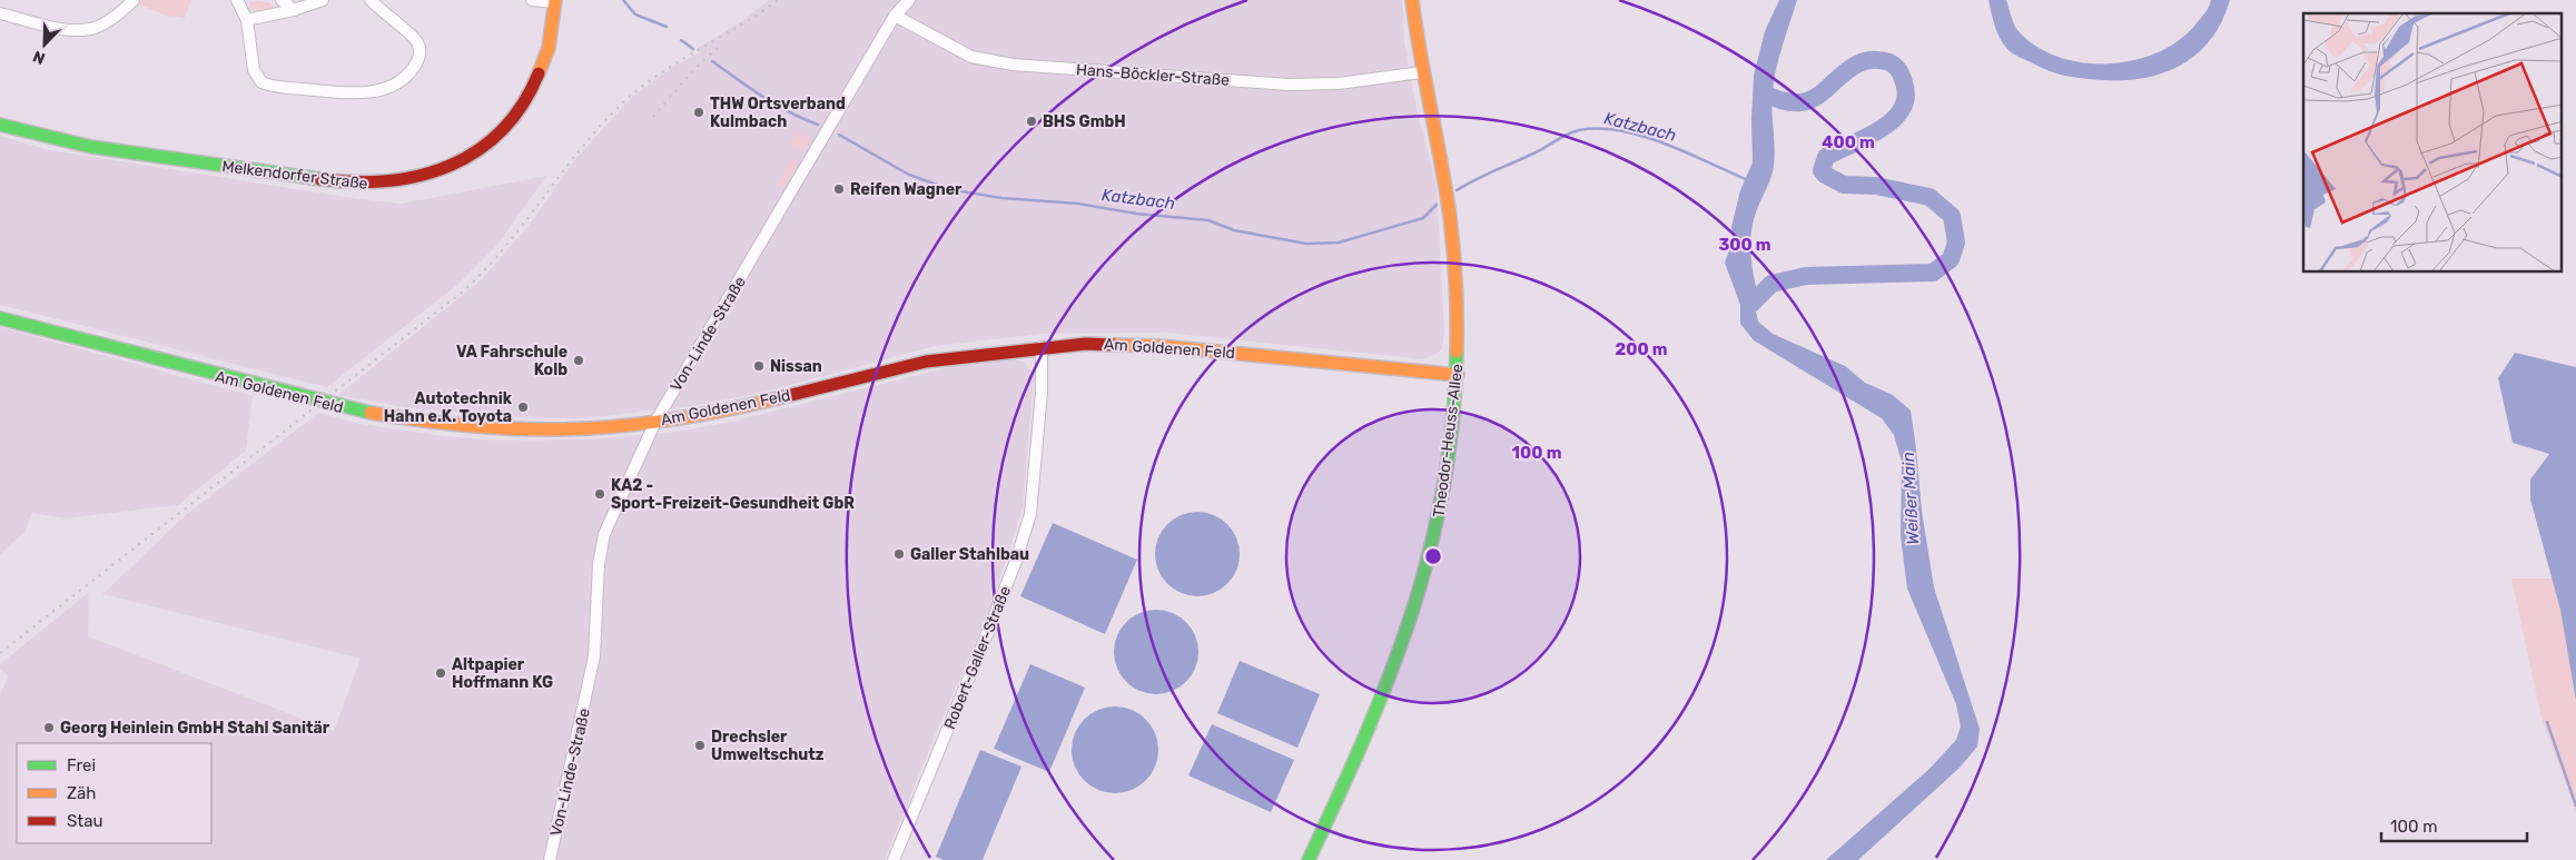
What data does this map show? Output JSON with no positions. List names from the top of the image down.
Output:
{
  "streets": {
    "street": [
      "Hans-Böckler-Straße",
      "Melkendorfer Straße",
      "Von-Linde-Straße",
      "Am Goldenen Feld",
      "Theodor-Heuss-Allee",
      "Robert-Galler-Straße"
    ]
  },
  "crossings": [
    ["Hans-Böckler-Straße", "Von-Linde-Straße"],
    ["Hans-Böckler-Straße", "Theodor-Heuss-Allee"],
    ["Von-Linde-Straße", "Am Goldenen Feld"],
    ["Am Goldenen Feld", "Theodor-Heuss-Allee"],
    ["Am Goldenen Feld", "Robert-Galler-Straße"]
  ],
  "water": ["Katzbach", "Weißer Main"],
  "places": [
    "THW Ortsverband Kulmbach",
    "BHS GmbH",
    "Reifen Wagner",
    "VA Fahrschule Kolb",
    "Nissan",
    "Autotechnik Hahn e.K. Toyota",
    "KA2 - Sport-Freizeit-Gesundheit GbR",
    "Galler Stahlbau",
    "Altpapier Hoffmann KG",
    "Georg Heinlein GmbH Stahl Sanitär",
    "Drechsler Umweltschutz"
  ],
  "legend": ["Frei", "Zäh", "Stau"],
  "scale_bar": "100 m",
  "north": "bottom left",
  "rings": [
    "400 m",
    "300 m",
    "200 m",
    "100 m"
  ]
}
